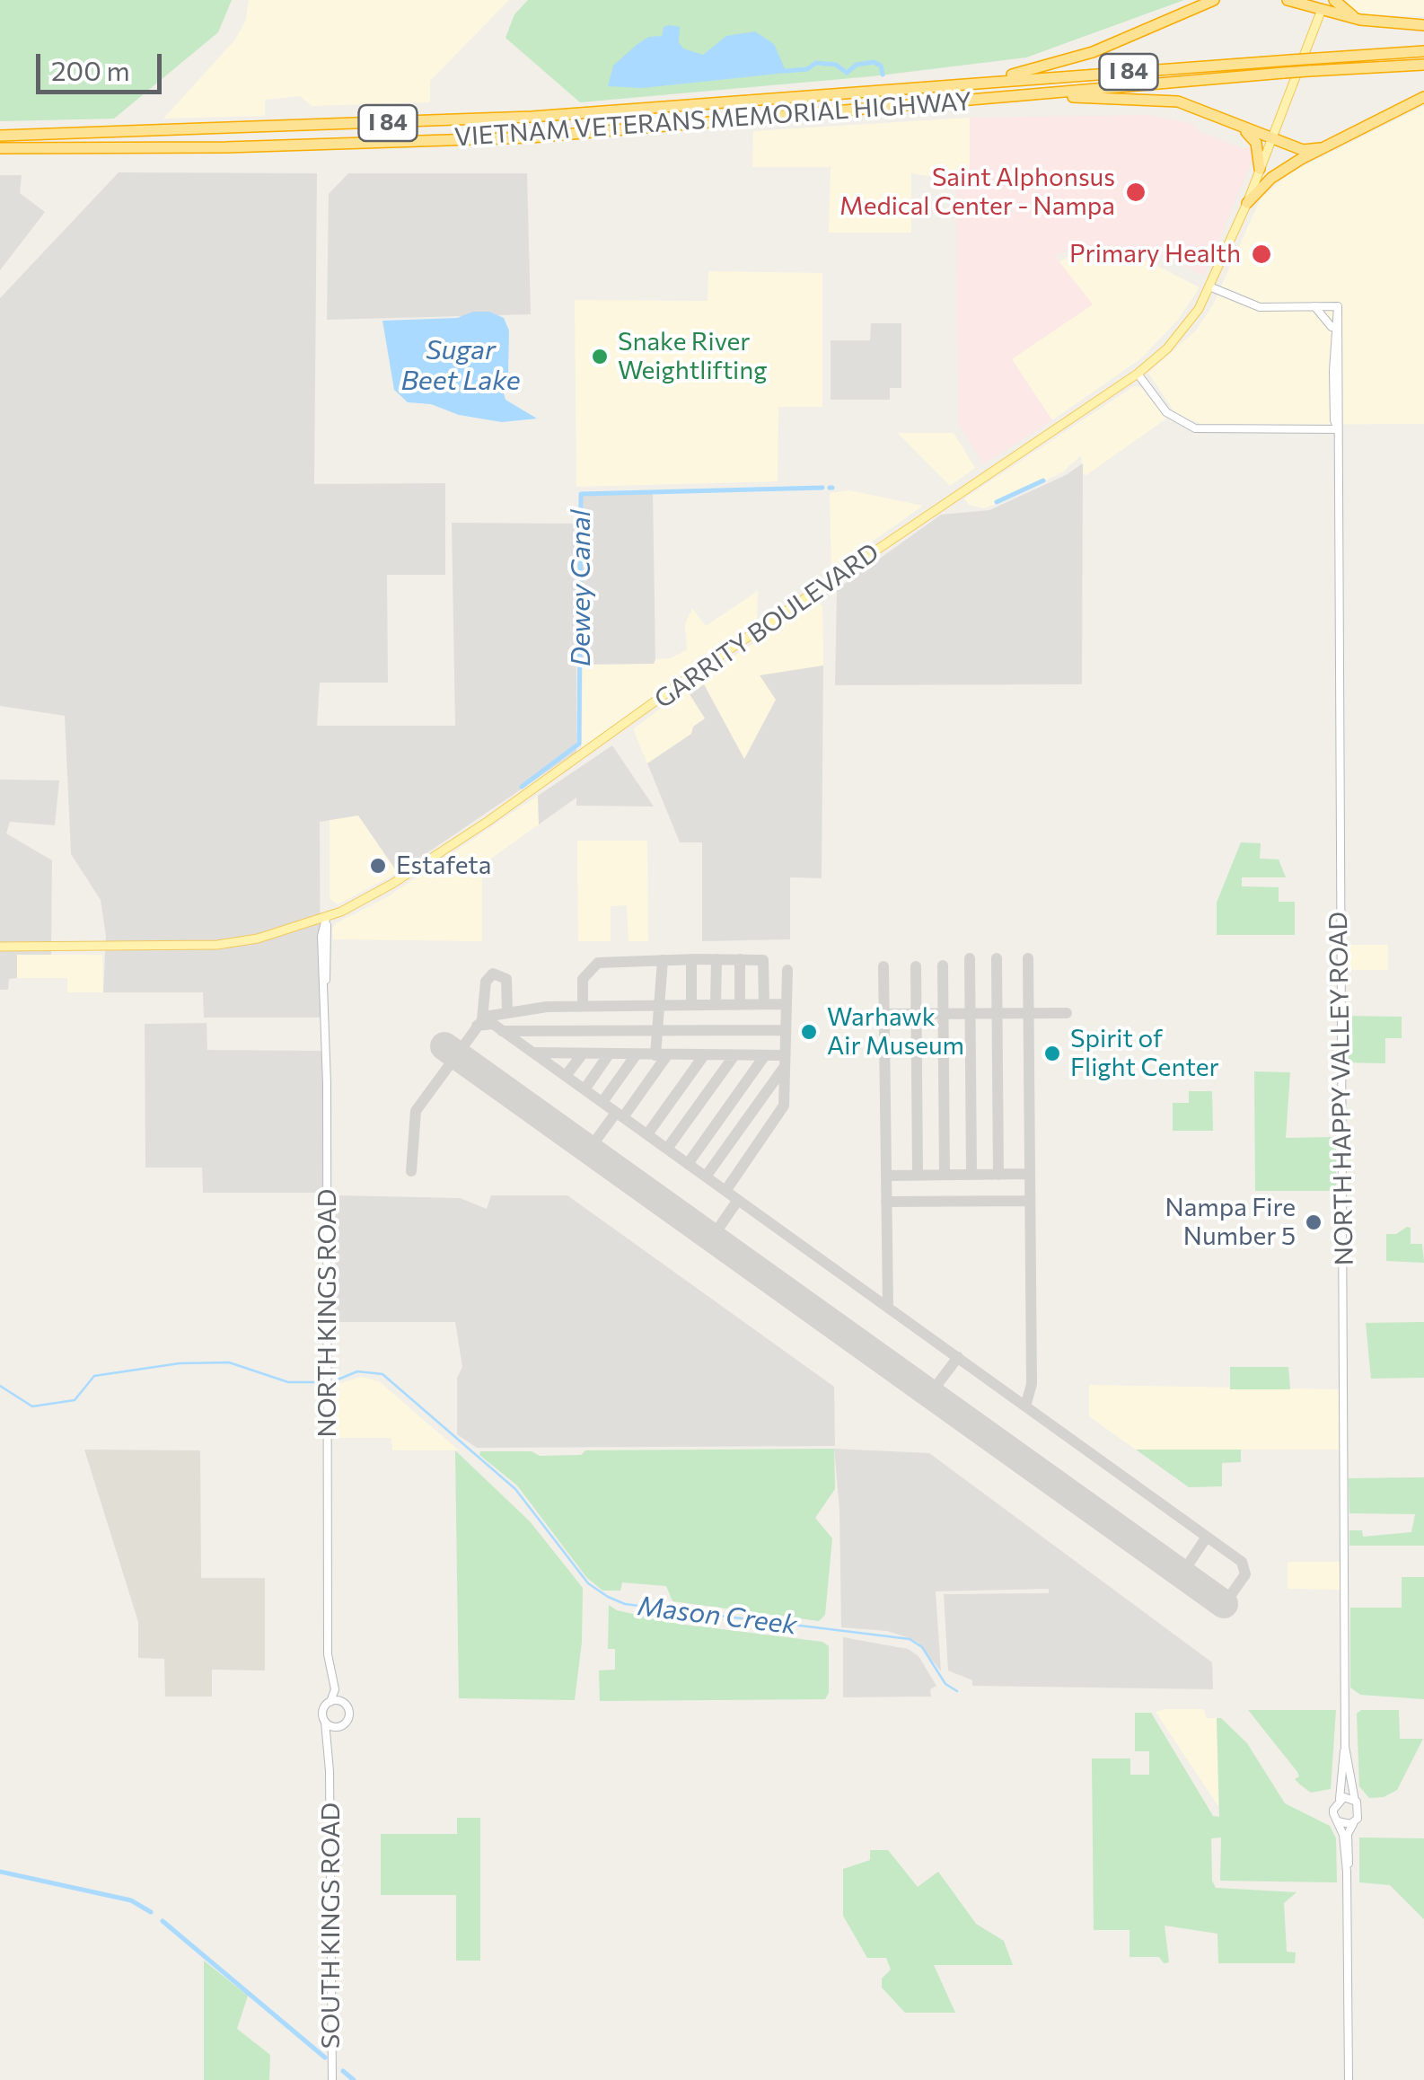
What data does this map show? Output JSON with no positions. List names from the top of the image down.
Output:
{
  "streets": {
    "highway": ["I 84", "VIETNAM VETERANS MEMORIAL HIGHWAY"],
    "main road": [
      "GARRITY BOULEVARD",
      "NORTH HAPPY VALLEY ROAD",
      "NORTH KINGS ROAD",
      "SOUTH KINGS ROAD"
    ]
  },
  "crossings": [
    ["GARRITY BOULEVARD", "NORTH KINGS ROAD"],
    ["NORTH KINGS ROAD", "SOUTH KINGS ROAD"]
  ],
  "water": ["Sugar Beet Lake", "Dewey Canal", "Mason Creek"],
  "places": [
    "Saint Alphonsus Medical Center - Nampa",
    "Primary Health",
    "Snake River Weightlifting",
    "Estafeta",
    "Warhawk Air Museum",
    "Spirit of Flight Center",
    "Nampa Fire Number 5"
  ],
  "scale_bar": "200 m"
}
